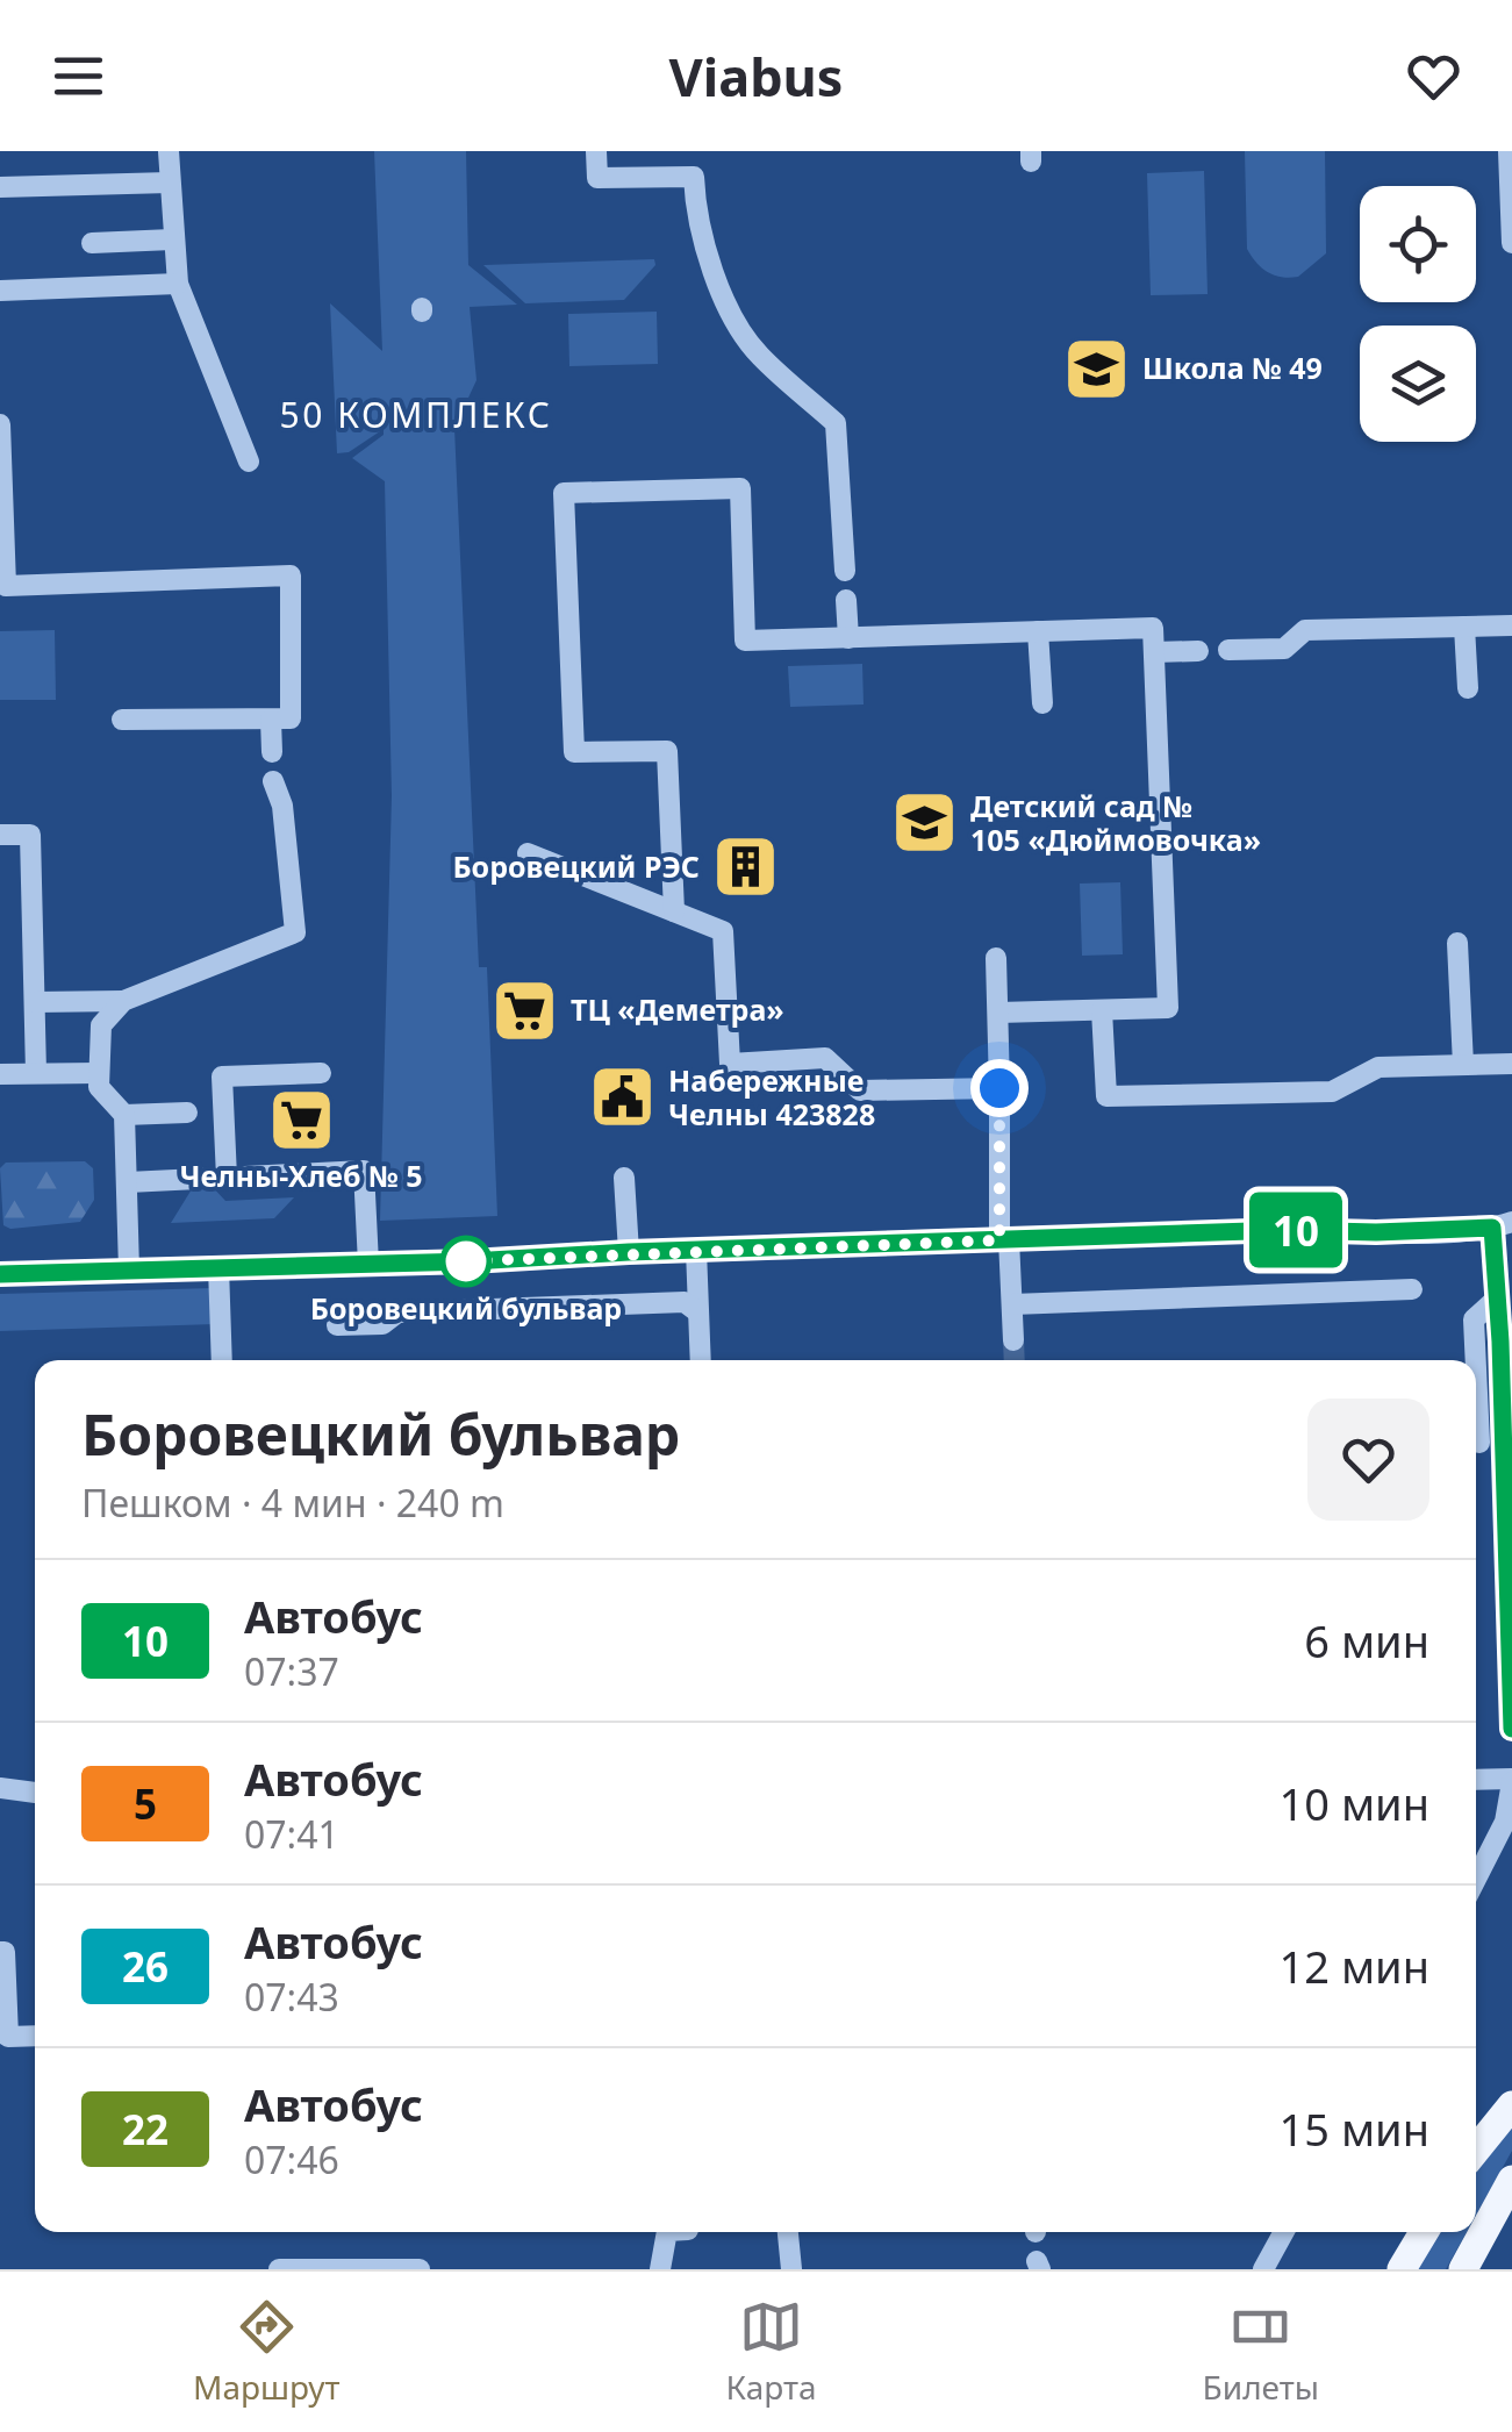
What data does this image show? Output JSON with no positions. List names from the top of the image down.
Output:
{
  "districts": ["50 КОМПЛЕКС"],
  "places": {
    "school or university": ["Школа № 49", "Детский сад № 105 «Дюймовочка»"],
    "building": ["Боровецкий РЭС"],
    "supermarket": ["ТЦ «Деметра»", "Челны-Хлеб № 5"],
    "public building": ["Набережные Челны 423828"],
    "other": ["Боровецкий бульвар"]
  },
  "lines": ["bus line 10"],
  "page": {
    "header": "Viabus",
    "on_map": "10",
    "heading": ["Боровецкий бульвар", "Пешком · 4 мин · 240 m"],
    "list": [
      {
        "mark": "10",
        "name": "Автобус",
        "note": "07:37",
        "value": "6 мин"
      },
      {
        "mark": "5",
        "name": "Автобус",
        "note": "07:41",
        "value": "10 мин"
      },
      {
        "mark": "26",
        "name": "Автобус",
        "note": "07:43",
        "value": "12 мин"
      },
      {
        "mark": "22",
        "name": "Автобус",
        "note": "07:46",
        "value": "15 мин"
      }
    ],
    "tabs": ["Маршрут", "Карта", "Билеты"]
  }
}
